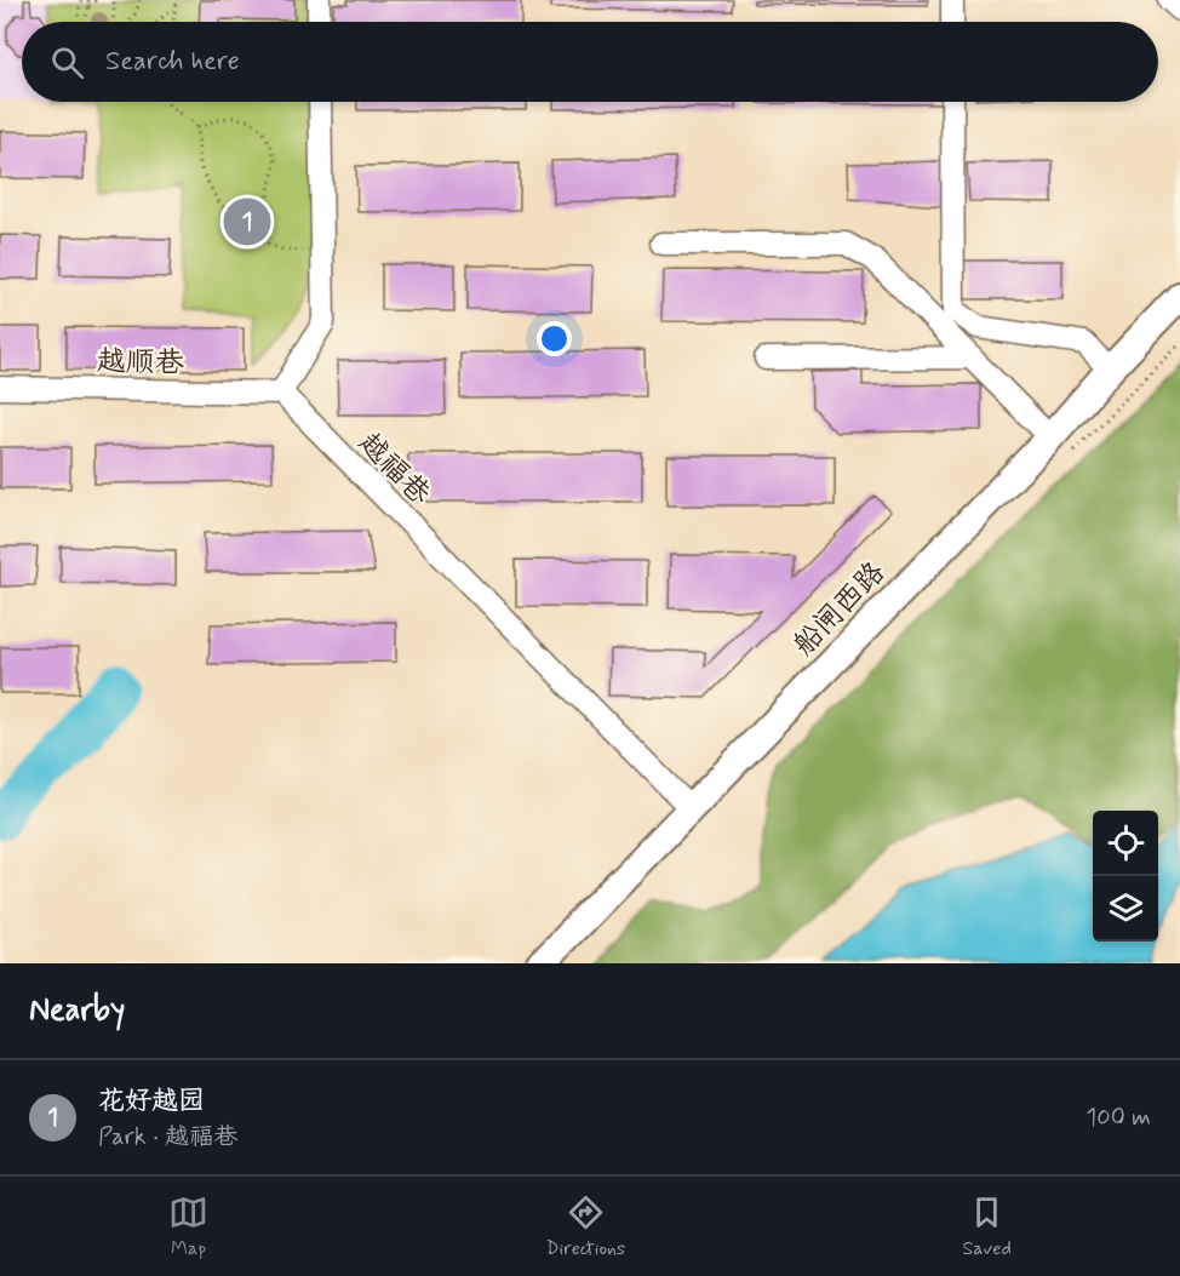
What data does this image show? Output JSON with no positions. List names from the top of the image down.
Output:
{
  "streets": {
    "street": ["越顺巷", "越福巷", "船闸西路"]
  },
  "crossings": [
    ["越顺巷", "越福巷"],
    ["越福巷", "船闸西路"]
  ],
  "page": {
    "search": "Search here",
    "pins": "1",
    "heading": "Nearby",
    "list": [
      {
        "mark": "1",
        "name": "花好越园",
        "note": "Park · 越福巷",
        "value": "100 m"
      }
    ],
    "nav": ["Map", "Directions", "Saved"]
  }
}
